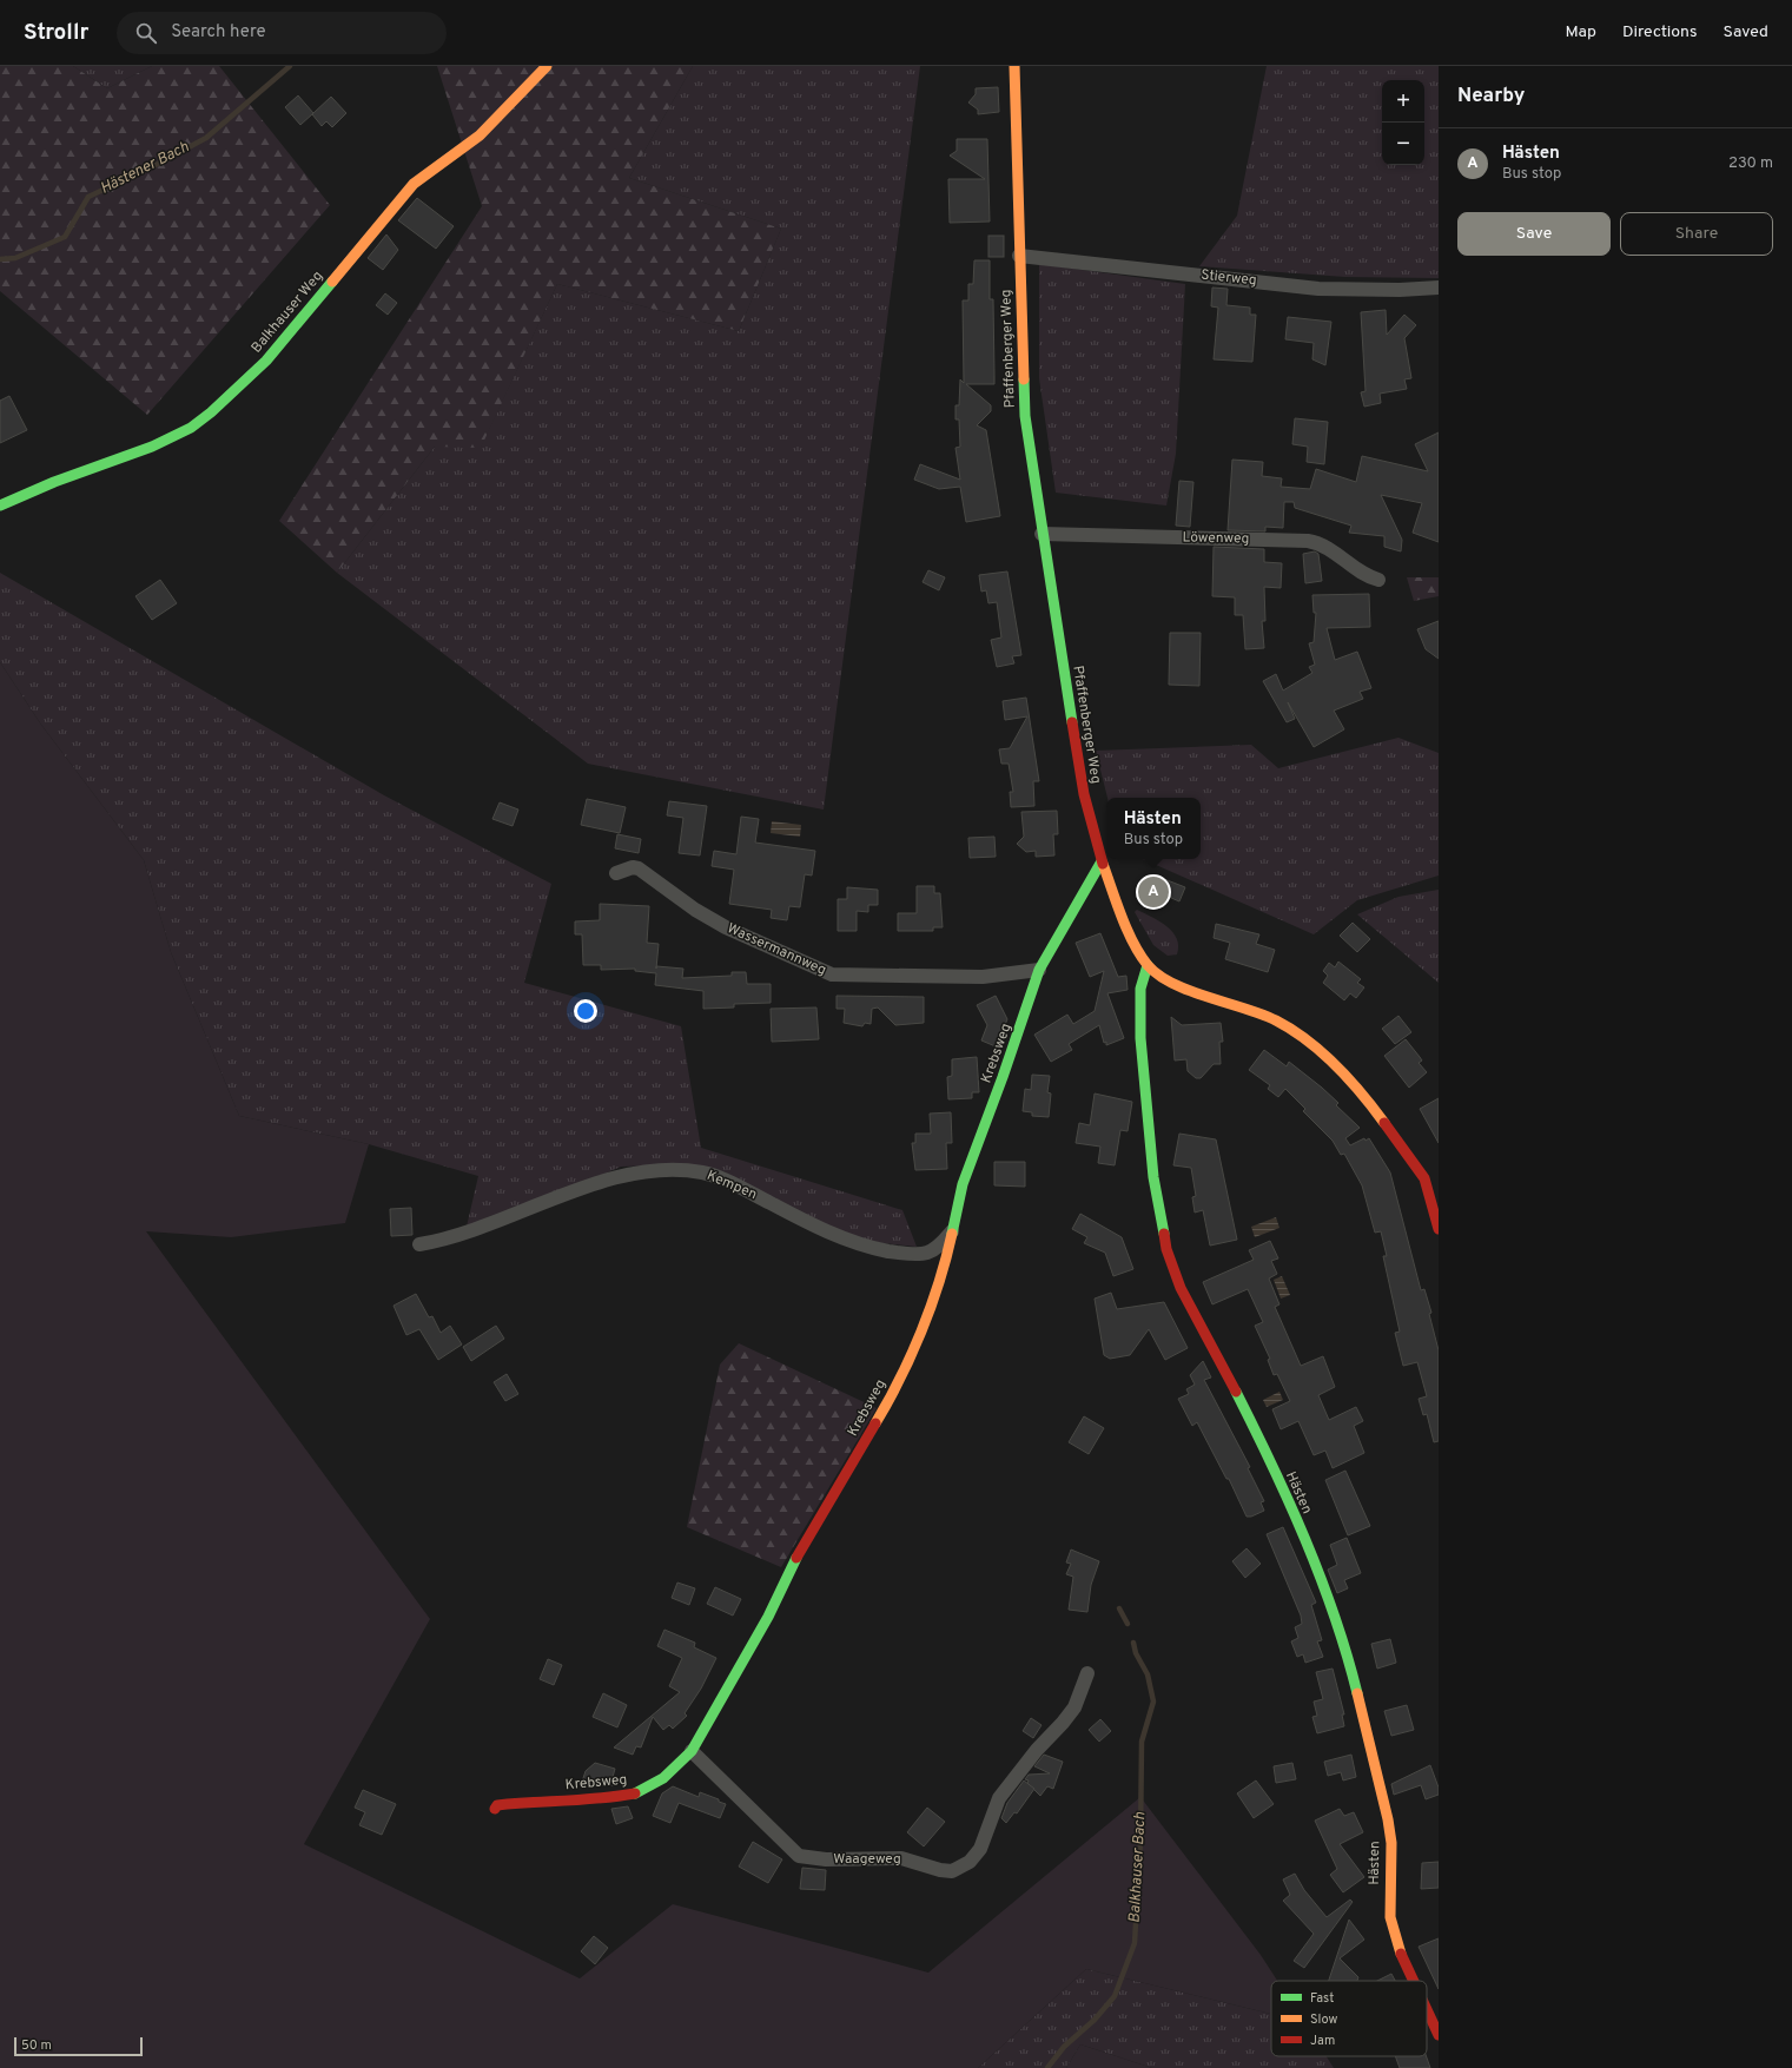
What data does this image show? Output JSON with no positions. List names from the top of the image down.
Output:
{
  "streets": {
    "street": [
      "Stierweg",
      "Balkhauser Weg",
      "Pfaffenberger Weg",
      "Löwenweg",
      "Wassermannweg",
      "Krebsweg",
      "Kempen",
      "Hästen",
      "Waageweg"
    ]
  },
  "crossings": [
    ["Stierweg", "Pfaffenberger Weg"],
    ["Pfaffenberger Weg", "Löwenweg"],
    ["Pfaffenberger Weg", "Krebsweg"],
    ["Pfaffenberger Weg", "Hästen"],
    ["Wassermannweg", "Krebsweg"],
    ["Krebsweg", "Kempen"],
    ["Krebsweg", "Waageweg"]
  ],
  "water": ["Hästener Bach", "Balkhauser Bach"],
  "legend": ["Fast", "Slow", "Jam"],
  "scale_bar": "50 m",
  "page": {
    "header": "Strollr",
    "search": "Search here",
    "nav": ["Map", "Directions", "Saved"],
    "heading": "Nearby",
    "map_buttons": ["+", "−"],
    "list": [
      {
        "mark": "A",
        "name": "Hästen",
        "note": "Bus stop",
        "value": "230 m"
      }
    ],
    "buttons": ["Save", "Share"],
    "popup": ["Hästen", "Bus stop"],
    "pins": "A",
    "scale": "50 m"
  }
}
